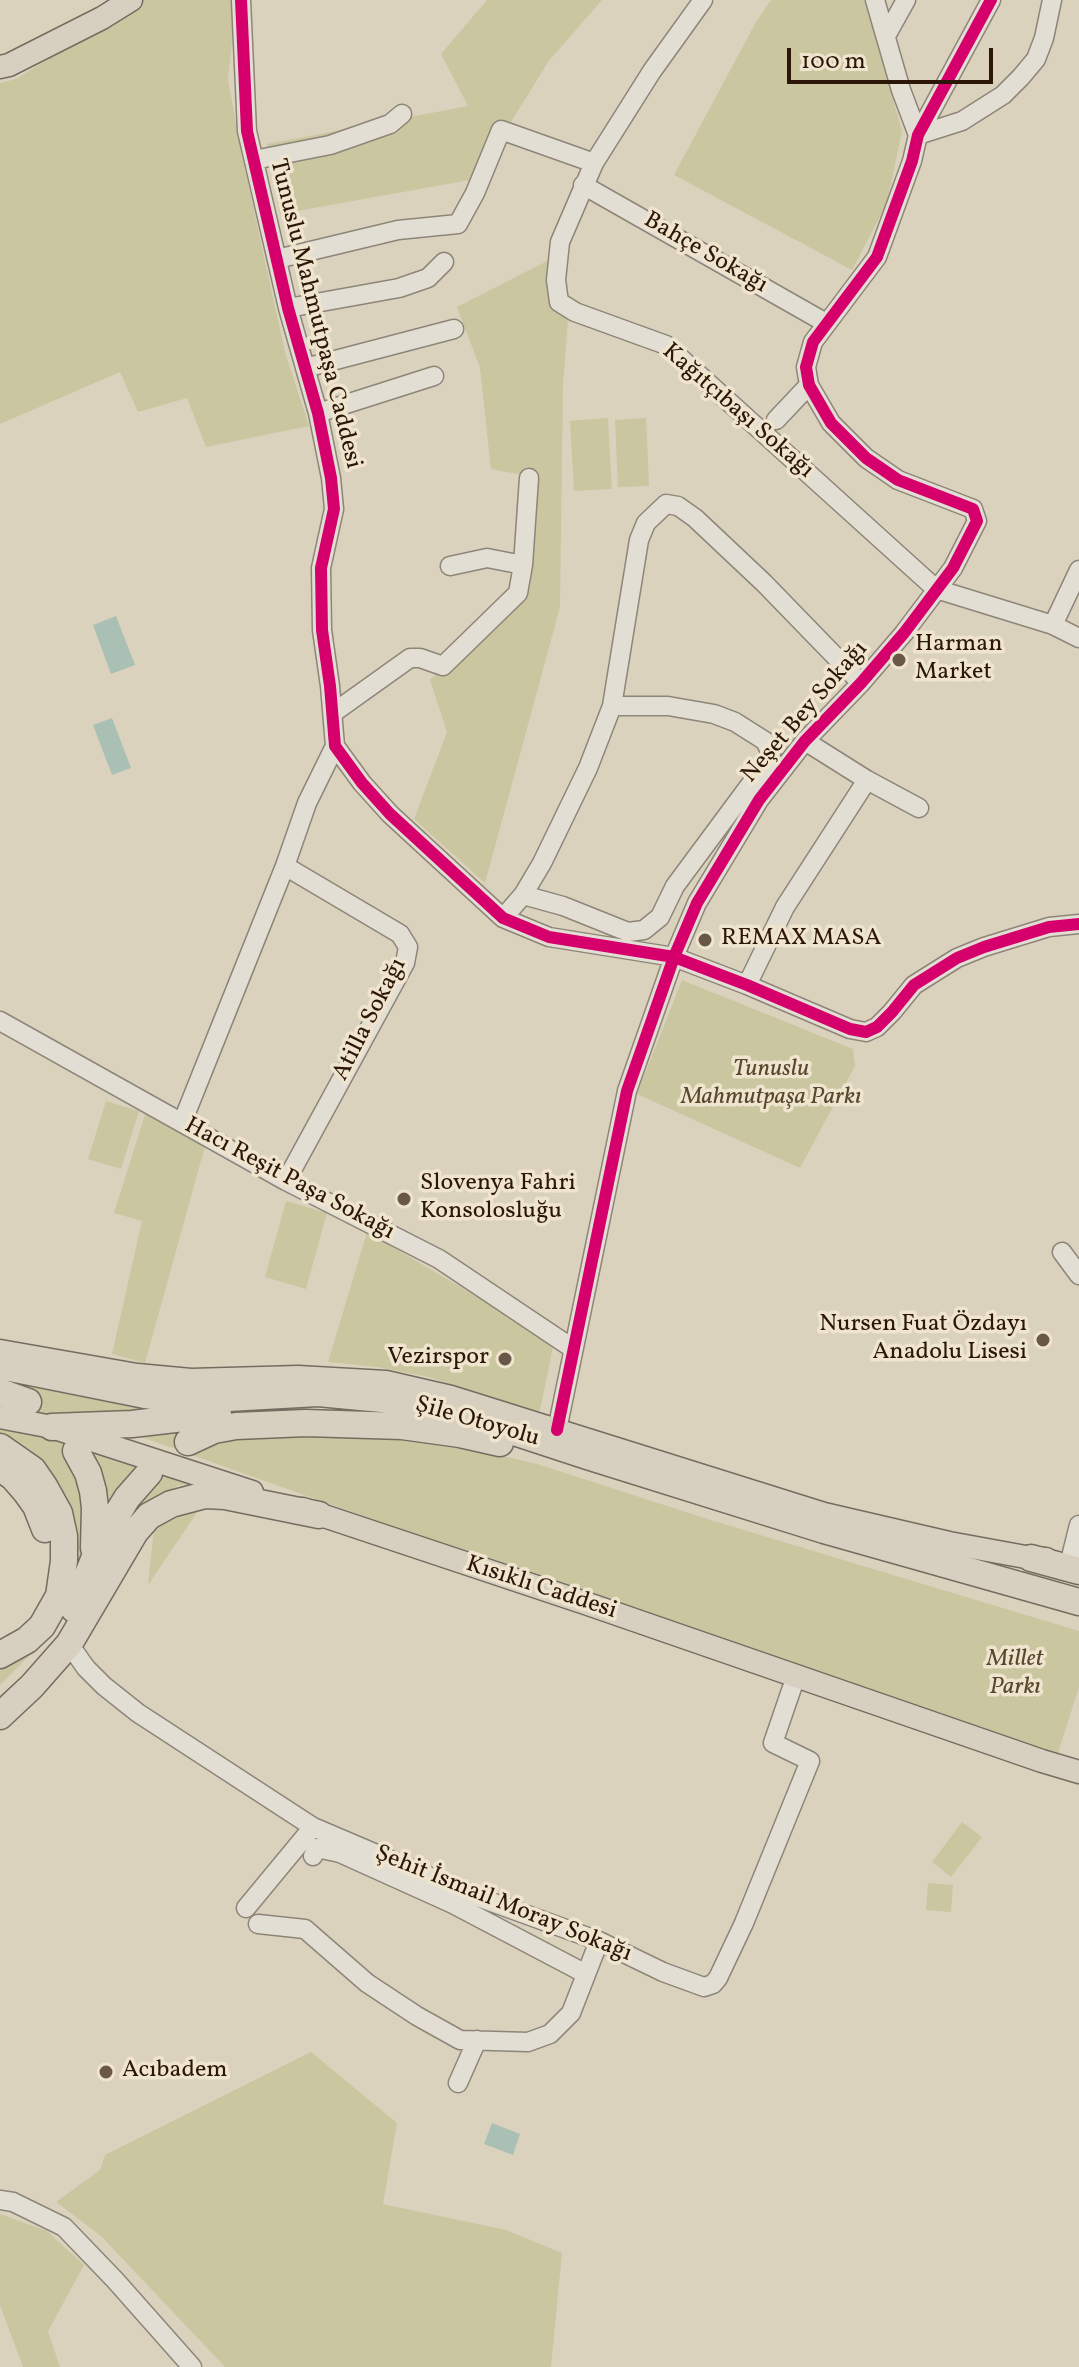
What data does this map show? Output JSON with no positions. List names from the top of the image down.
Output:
{
  "streets": {
    "highway": ["Şile Otoyolu"],
    "main road": ["Kısıklı Caddesi"],
    "street": [
      "Bahçe Sokağı",
      "Tunuslu Mahmutpaşa Caddesi",
      "Kağıtçıbaşı Sokağı",
      "Neşet Bey Sokağı",
      "Atilla Sokağı",
      "Hacı Reşit Paşa Sokağı",
      "Şehit İsmail Moray Sokağı"
    ]
  },
  "crossings": [
    ["Bahçe Sokağı", "Kağıtçıbaşı Sokağı"],
    ["Kağıtçıbaşı Sokağı", "Neşet Bey Sokağı"],
    ["Neşet Bey Sokağı", "Hacı Reşit Paşa Sokağı"],
    ["Atilla Sokağı", "Hacı Reşit Paşa Sokağı"],
    ["Şile Otoyolu", "Kısıklı Caddesi"],
    ["Kısıklı Caddesi", "Şehit İsmail Moray Sokağı"]
  ],
  "parks": ["Tunuslu Mahmutpaşa Parkı", "Millet Parkı"],
  "places": [
    "Harman Market",
    "REMAX MASA",
    "Slovenya Fahri Konsolosluğu",
    "Nursen Fuat Özdayı Anadolu Lisesi",
    "Vezirspor",
    "Acıbadem"
  ],
  "scale_bar": "100 m"
}
